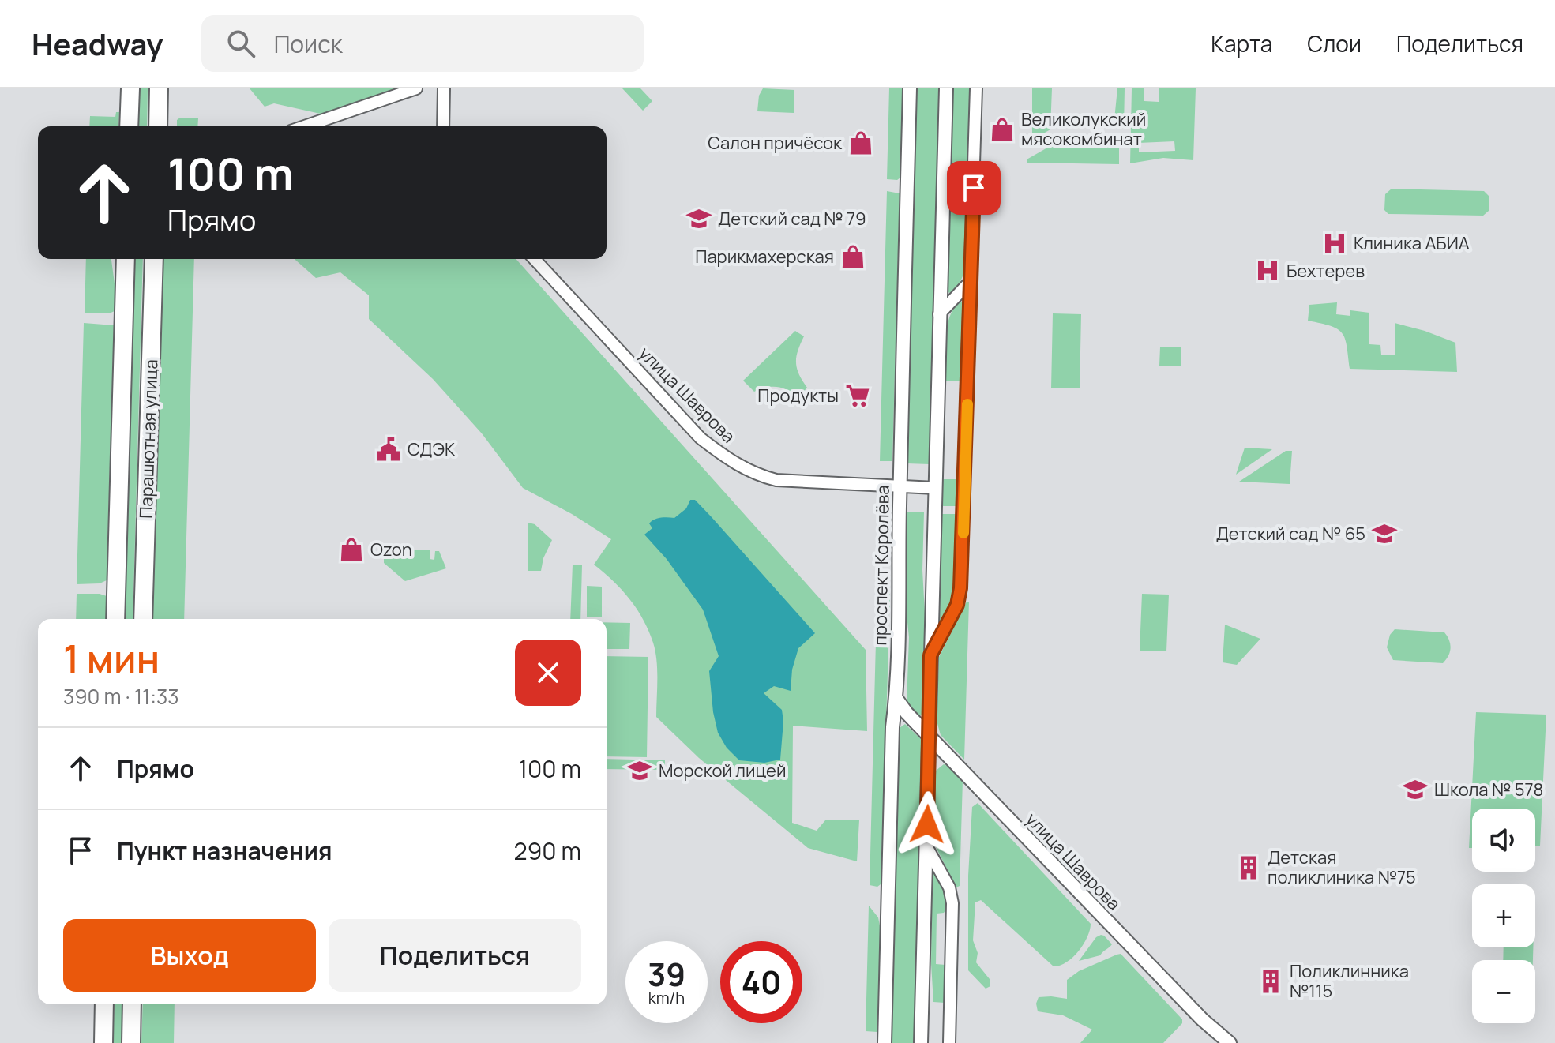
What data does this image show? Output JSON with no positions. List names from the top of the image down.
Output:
{
  "streets": {
    "main road": ["Парашютная улица"],
    "street": ["улица Шаврова", "проспект Королёва"]
  },
  "crossings": [
    ["улица Шаврова", "проспект Королёва"]
  ],
  "places": {
    "shop": [
      "Великолукский мясокомбинат",
      "Салон причёсок",
      "Парикмахерская",
      "Ozon"
    ],
    "school or university": [
      "Детский сад № 79",
      "Детский сад № 65",
      "Морской лицей",
      "Школа № 578"
    ],
    "hospital": ["Клиника АБИА", "Бехтерев"],
    "supermarket": ["Продукты"],
    "public building": ["СДЭК"],
    "building": ["Детская поликлиника №75", "Поликлинника №115"]
  },
  "page": {
    "header": "Headway",
    "search": "Поиск",
    "nav": ["Карта", "Слои", "Поделиться"],
    "turn": ["100 m", "Прямо"],
    "heading": ["1 мин", "390 m · 11:33"],
    "list": [
      {
        "name": "Прямо",
        "value": "100 m"
      },
      {
        "name": "Пункт назначения",
        "value": "290 m"
      }
    ],
    "map_buttons": ["+", "−"],
    "buttons": ["Выход", "Поделиться"],
    "speed": "39 km/h",
    "limit": "40"
  }
}
